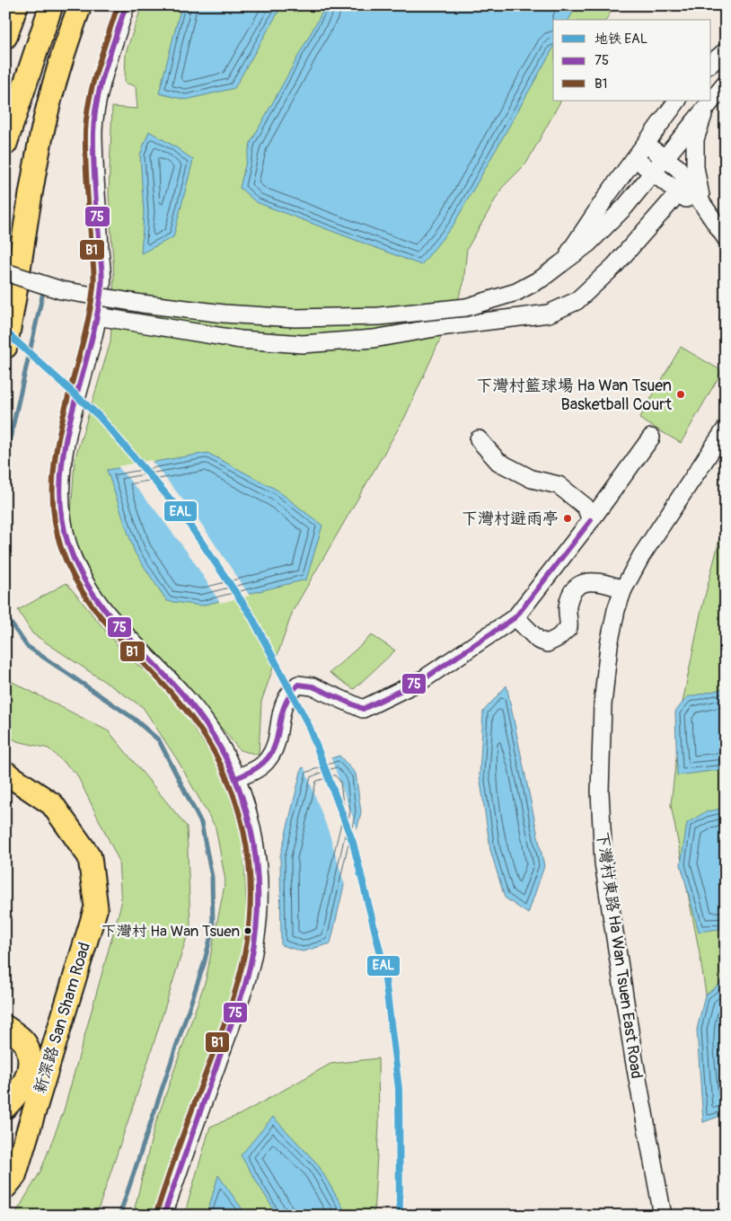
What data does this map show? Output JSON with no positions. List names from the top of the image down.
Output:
{
  "streets": {
    "main road": ["新深路 San Sham Road"],
    "street": ["下灣村東路 Ha Wan Tsuen East Road"]
  },
  "places": ["下灣村籃球場 Ha Wan Tsuen Basketball Court", "下灣村避雨亭", "下灣村 Ha Wan Tsuen"],
  "lines": ["transit line 75", "transit line B1", "metro line EAL"],
  "legend": ["地铁 EAL", "75", "B1"]
}
